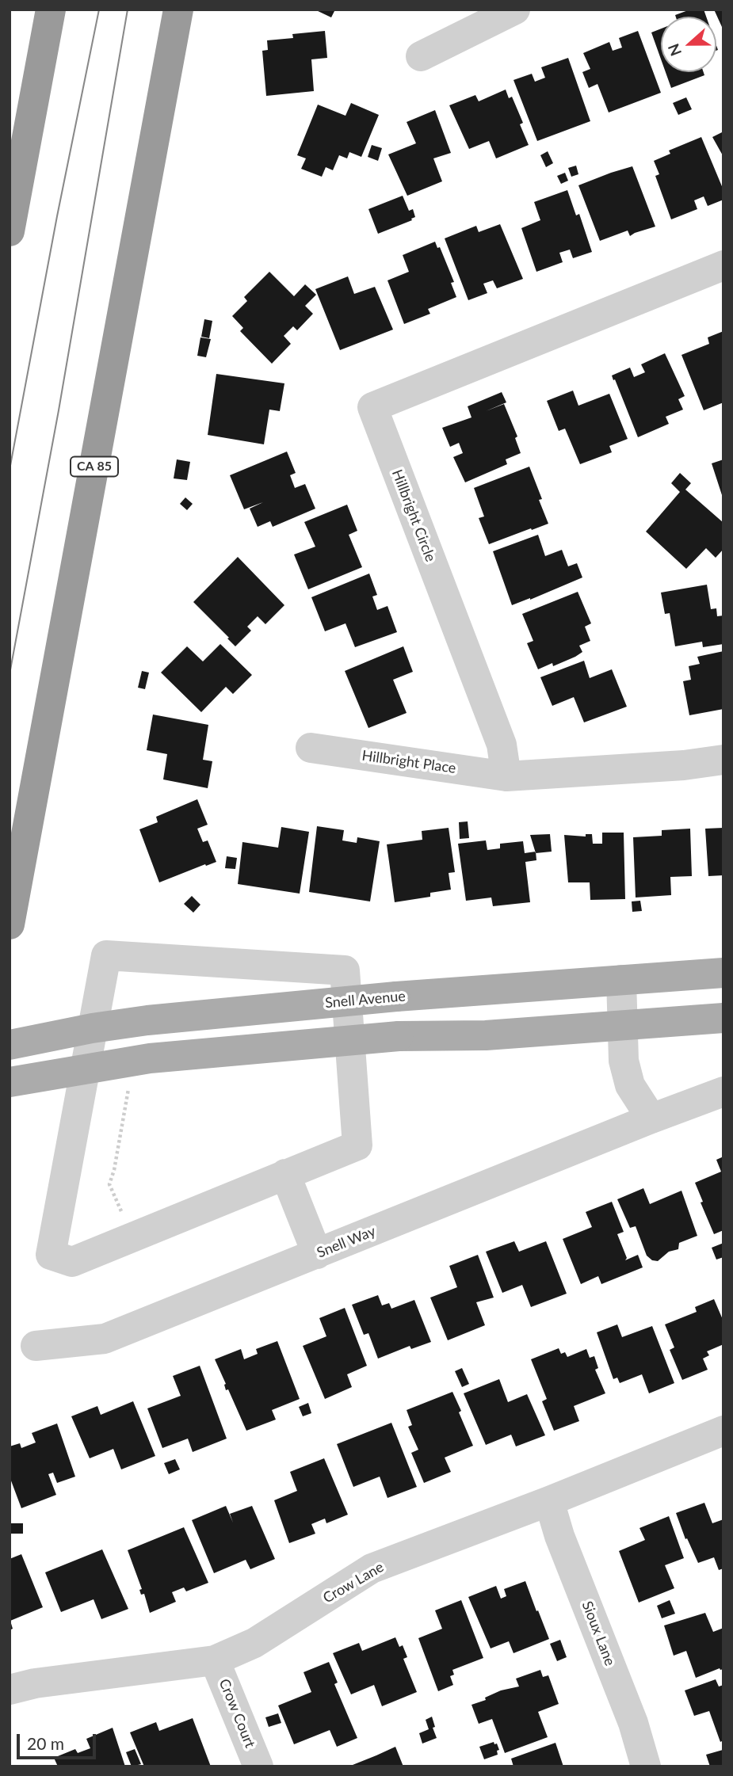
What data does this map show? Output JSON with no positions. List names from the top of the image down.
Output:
{
  "streets": {
    "highway": ["CA 85"],
    "main road": ["Snell Avenue"],
    "street": [
      "Hillbright Circle",
      "Hillbright Place",
      "Snell Way",
      "Crow Lane",
      "Sioux Lane",
      "Crow Court"
    ]
  },
  "crossings": [
    ["Hillbright Circle", "Hillbright Place"],
    ["Crow Lane", "Sioux Lane"],
    ["Crow Lane", "Crow Court"]
  ],
  "scale_bar": "20 m",
  "north": "left"
}
